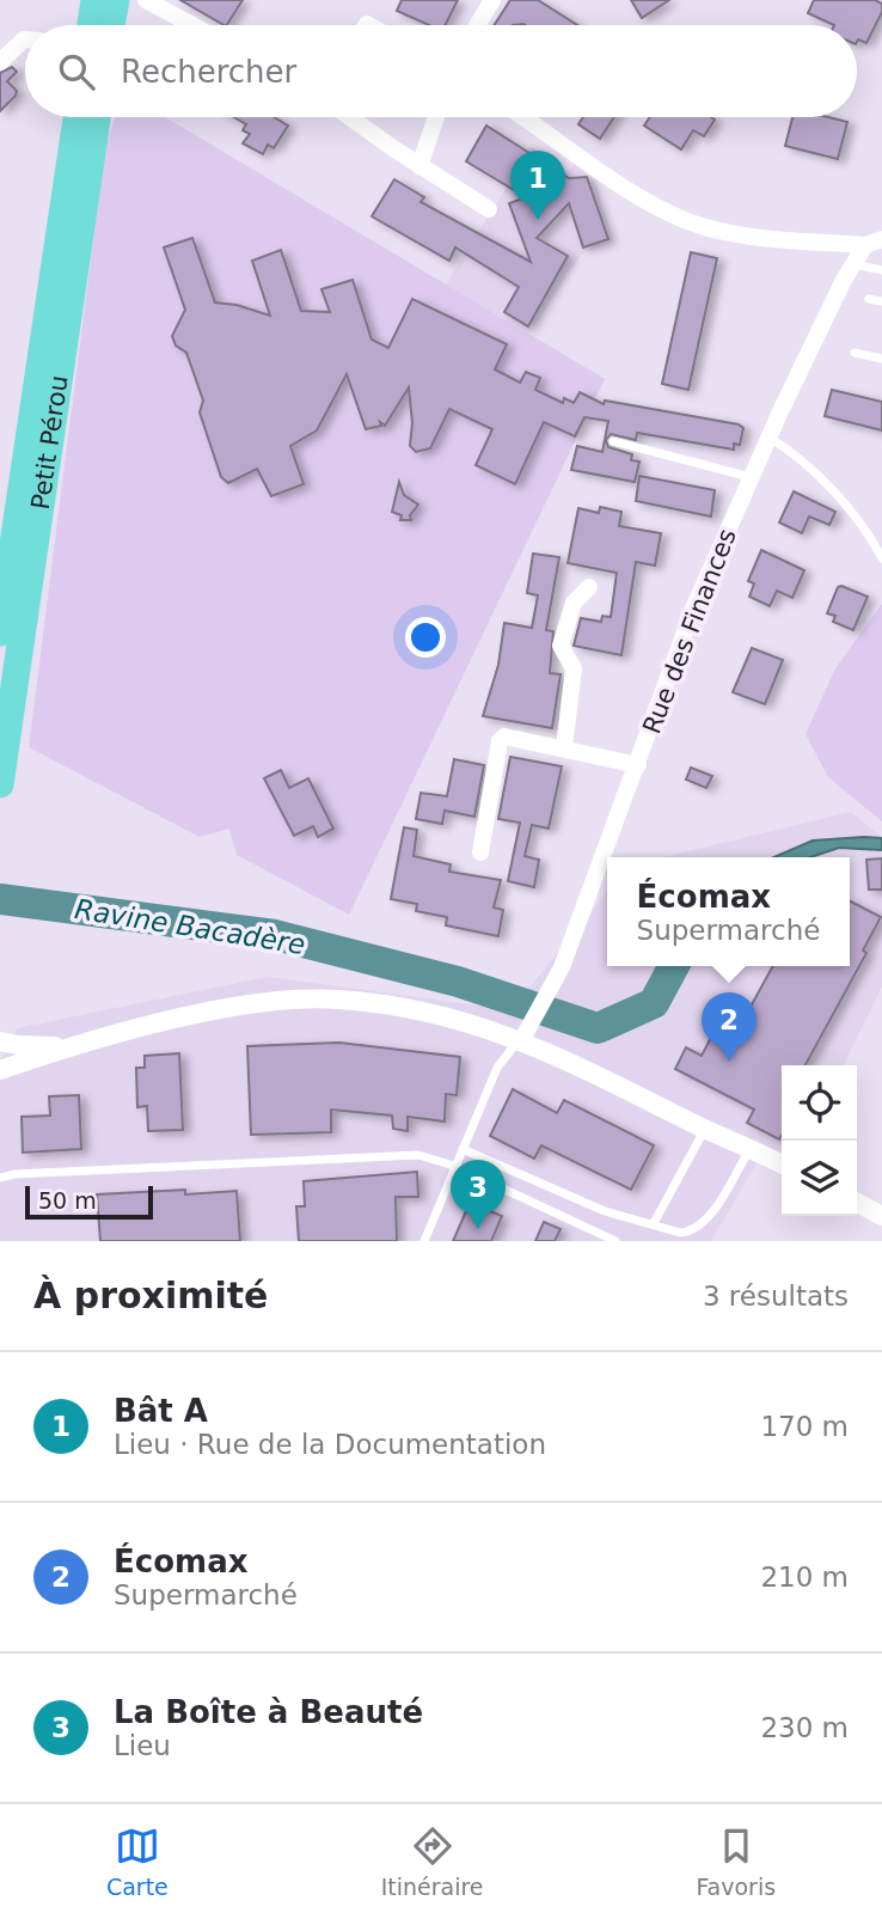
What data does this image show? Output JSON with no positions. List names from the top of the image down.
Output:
{
  "streets": {
    "highway": ["Petit Pérou"],
    "street": ["Rue des Finances"]
  },
  "water": ["Ravine Bacadère"],
  "scale_bar": "50 m",
  "page": {
    "search": "Rechercher",
    "pins": ["1", "2", "3"],
    "popup": ["Écomax", "Supermarché"],
    "scale": "50 m",
    "heading": ["À proximité", "3 résultats"],
    "list": [
      {
        "mark": "1",
        "name": "Bât A",
        "note": "Lieu · Rue de la Documentation",
        "value": "170 m"
      },
      {
        "mark": "2",
        "name": "Écomax",
        "note": "Supermarché",
        "value": "210 m"
      },
      {
        "mark": "3",
        "name": "La Boîte à Beauté",
        "note": "Lieu",
        "value": "230 m"
      }
    ],
    "nav": ["Carte", "Itinéraire", "Favoris"]
  }
}
